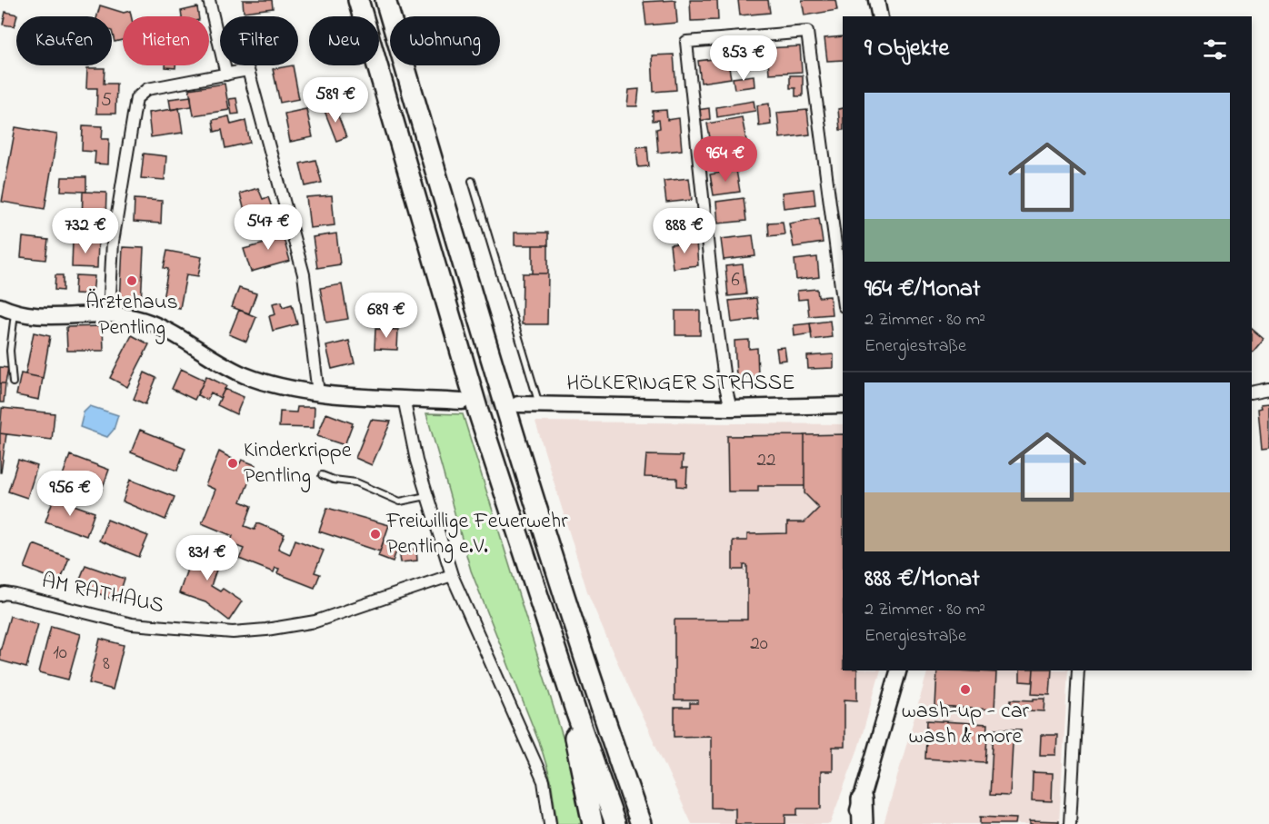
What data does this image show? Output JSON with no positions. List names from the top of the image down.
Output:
{
  "streets": {
    "street": ["HÖLKERINGER STRASSE", "AM RATHAUS"]
  },
  "places": [
    "Ärztehaus Pentling",
    "Kinderkrippe Pentling",
    "Freiwillige Feuerwehr Pentling e.V.",
    "wash-up - car wash & more"
  ],
  "house_numbers": [
    "5",
    "6",
    "22",
    "20",
    "10",
    "8"
  ],
  "page": {
    "chip": [
      "Kaufen",
      "Mieten",
      "Filter",
      "Neu",
      "Wohnung"
    ],
    "heading": "9 Objekte",
    "price": [
      "853 €",
      "589 €",
      "964 €",
      "547 €",
      "732 €",
      "888 €",
      "689 €",
      "956 €",
      "831 €"
    ],
    "list": [
      {
        "name": "964 €/Monat",
        "note": "2 Zimmer · 80 m² · Energiestraße"
      },
      {
        "name": "888 €/Monat",
        "note": "2 Zimmer · 80 m² · Energiestraße"
      }
    ]
  }
}
